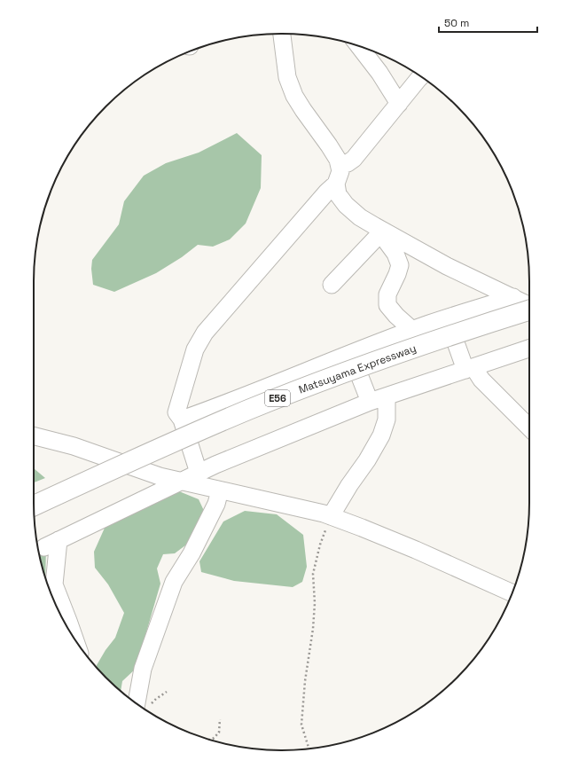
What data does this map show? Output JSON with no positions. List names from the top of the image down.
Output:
{
  "streets": {
    "highway": ["Matsuyama Expressway", "E56"]
  },
  "scale_bar": "50 m"
}
